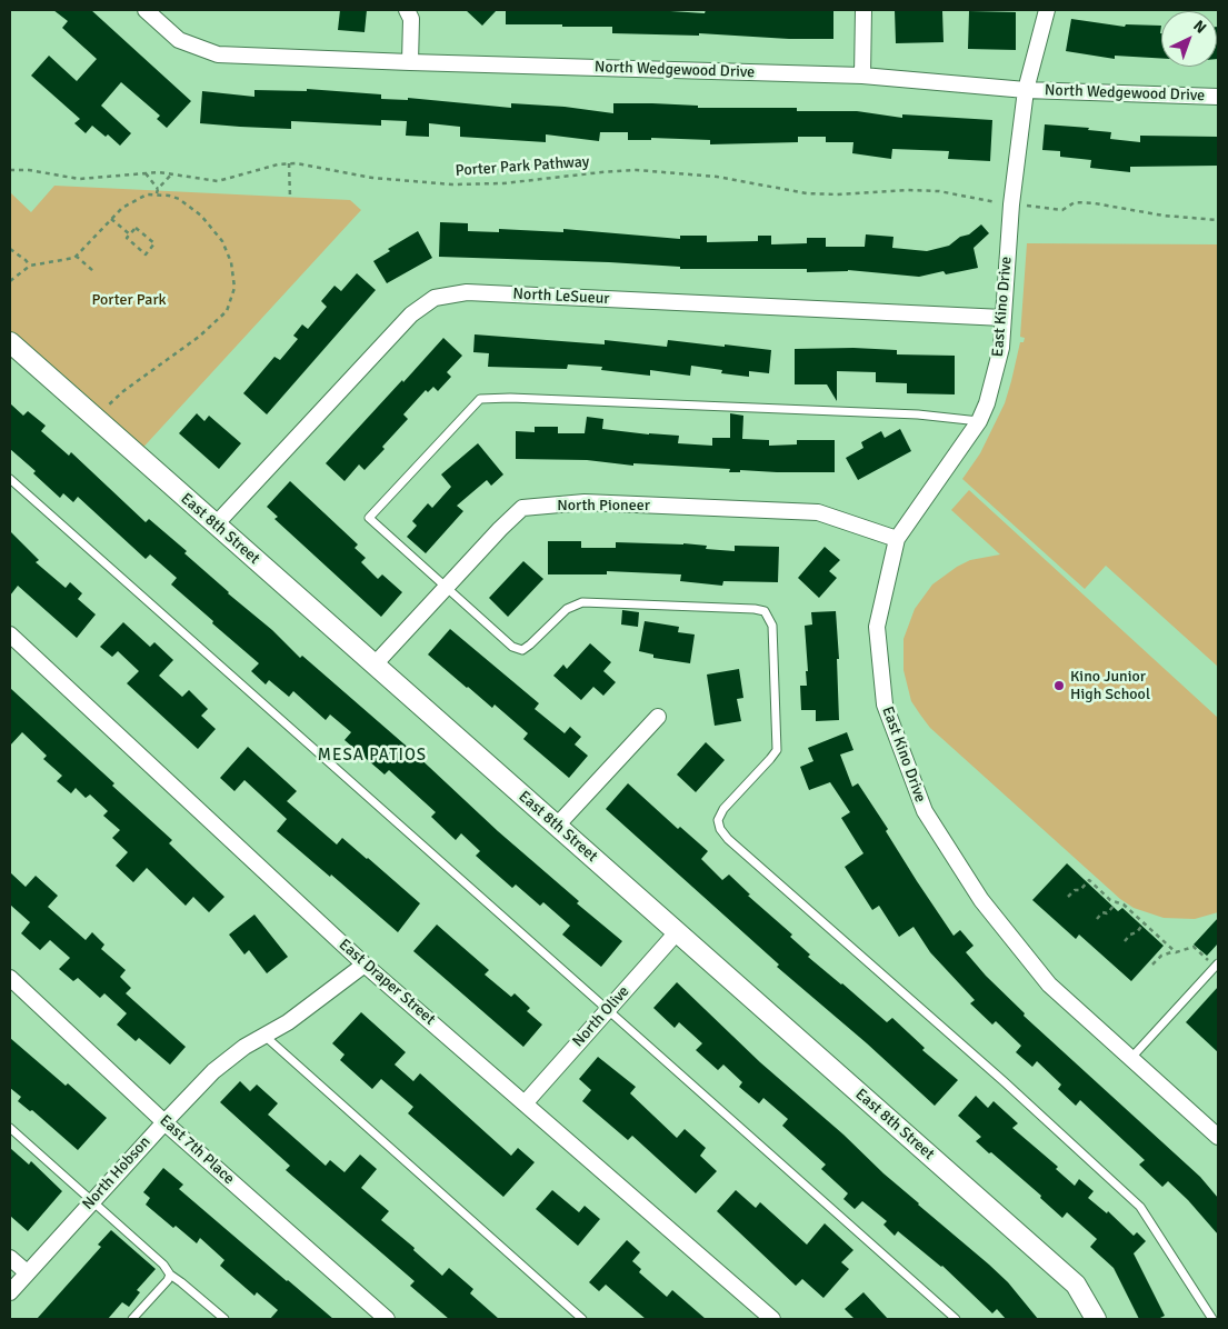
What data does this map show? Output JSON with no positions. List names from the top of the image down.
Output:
{
  "streets": {
    "street": [
      "North Wedgewood Drive",
      "North LeSueur",
      "East Kino Drive",
      "North Pioneer",
      "East 8th Street",
      "East Draper Street",
      "North Olive",
      "East 7th Place",
      "North Hobson"
    ],
    "path": ["Porter Park Pathway"]
  },
  "crossings": [
    ["North Wedgewood Drive", "East Kino Drive"],
    ["North LeSueur", "East Kino Drive"],
    ["North LeSueur", "East 8th Street"],
    ["East Kino Drive", "North Pioneer"],
    ["North Pioneer", "East 8th Street"],
    ["East 8th Street", "North Olive"],
    ["East Draper Street", "North Olive"],
    ["East Draper Street", "North Hobson"],
    ["East 7th Place", "North Hobson"]
  ],
  "districts": ["MESA PATIOS"],
  "parks": ["Porter Park"],
  "places": ["Kino Junior High School"],
  "north": "top right"
}
